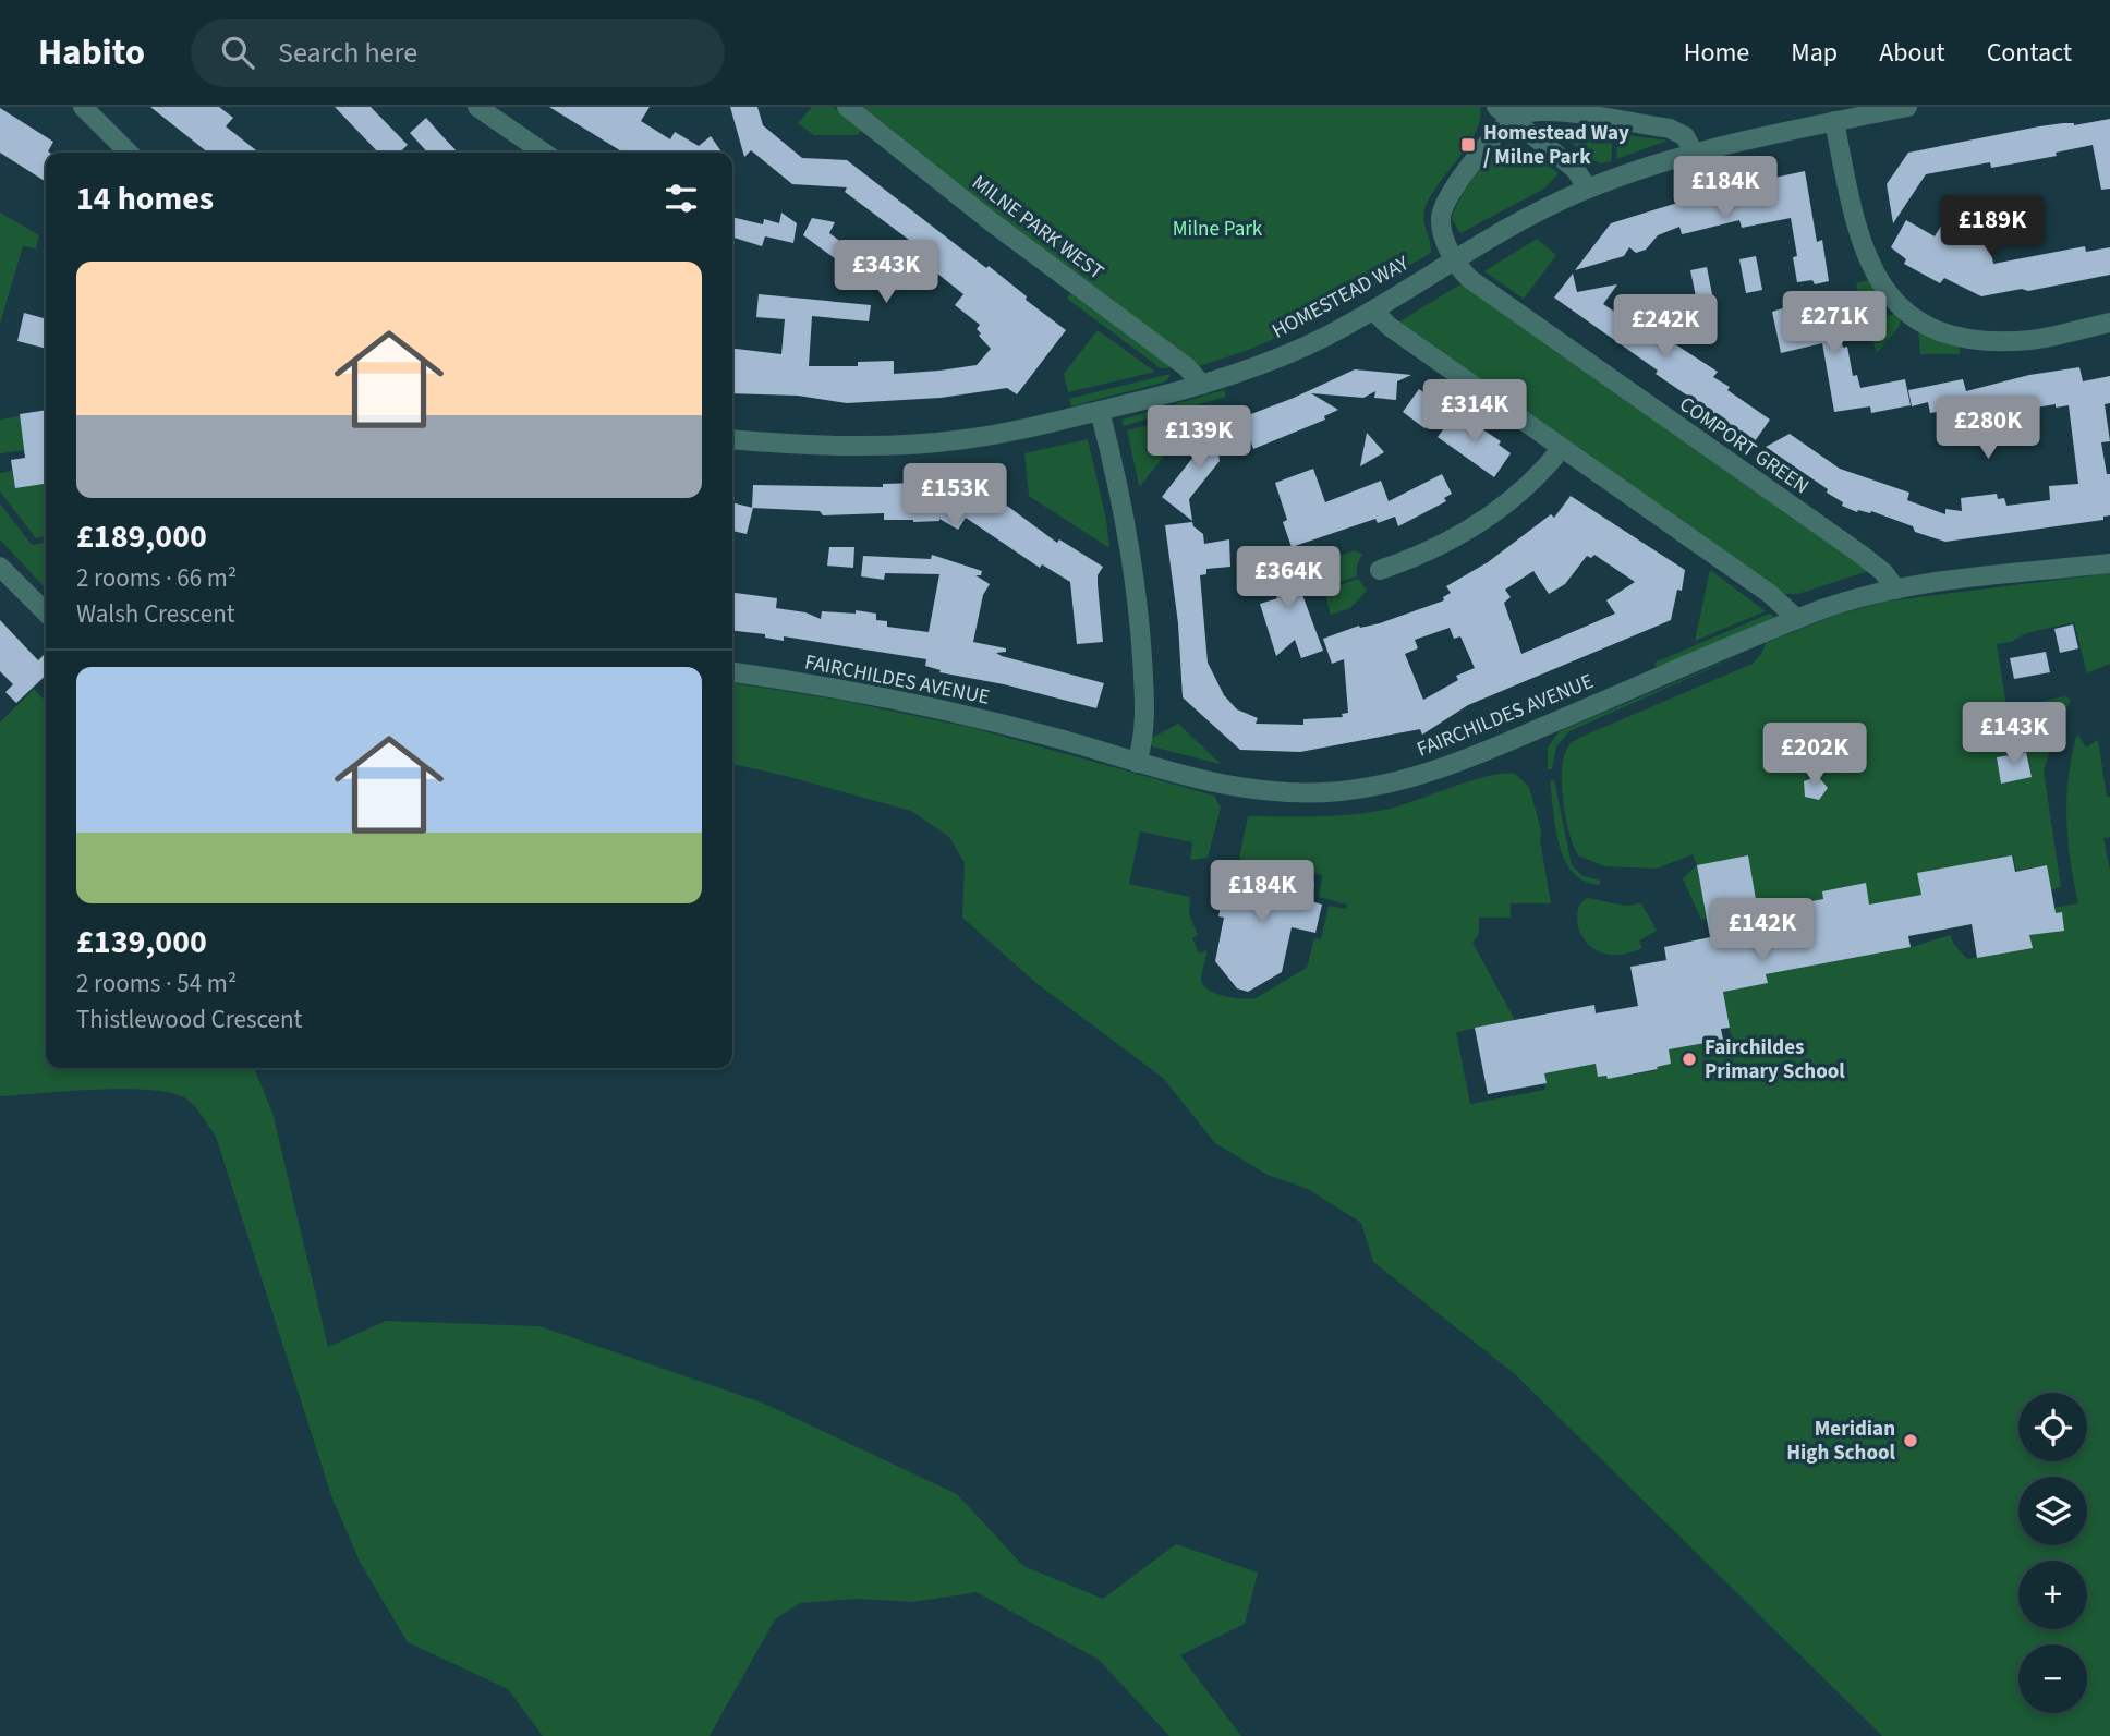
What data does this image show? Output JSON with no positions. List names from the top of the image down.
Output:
{
  "streets": {
    "street": [
      "MILNE PARK WEST",
      "HOMESTEAD WAY",
      "COMPORT GREEN",
      "FAIRCHILDES AVENUE"
    ]
  },
  "crossings": [
    ["MILNE PARK WEST", "HOMESTEAD WAY"],
    ["HOMESTEAD WAY", "COMPORT GREEN"],
    ["COMPORT GREEN", "FAIRCHILDES AVENUE"]
  ],
  "parks": ["Milne Park"],
  "places": {
    "transit": ["Homestead Way / Milne Park"],
    "other": ["Fairchildes Primary School", "Meridian High School"]
  },
  "page": {
    "header": "Habito",
    "search": "Search here",
    "nav": [
      "Home",
      "Map",
      "About",
      "Contact"
    ],
    "heading": "14 homes",
    "price": [
      "£184K",
      "£189K",
      "£343K",
      "£271K",
      "£242K",
      "£314K",
      "£280K",
      "£139K",
      "£153K",
      "£364K",
      "£143K",
      "£202K",
      "£184K",
      "£142K"
    ],
    "list": [
      {
        "name": "£189,000",
        "note": "2 rooms · 66 m² · Walsh Crescent"
      },
      {
        "name": "£139,000",
        "note": "2 rooms · 54 m² · Thistlewood Crescent"
      }
    ],
    "map_buttons": ["+", "−"]
  }
}
